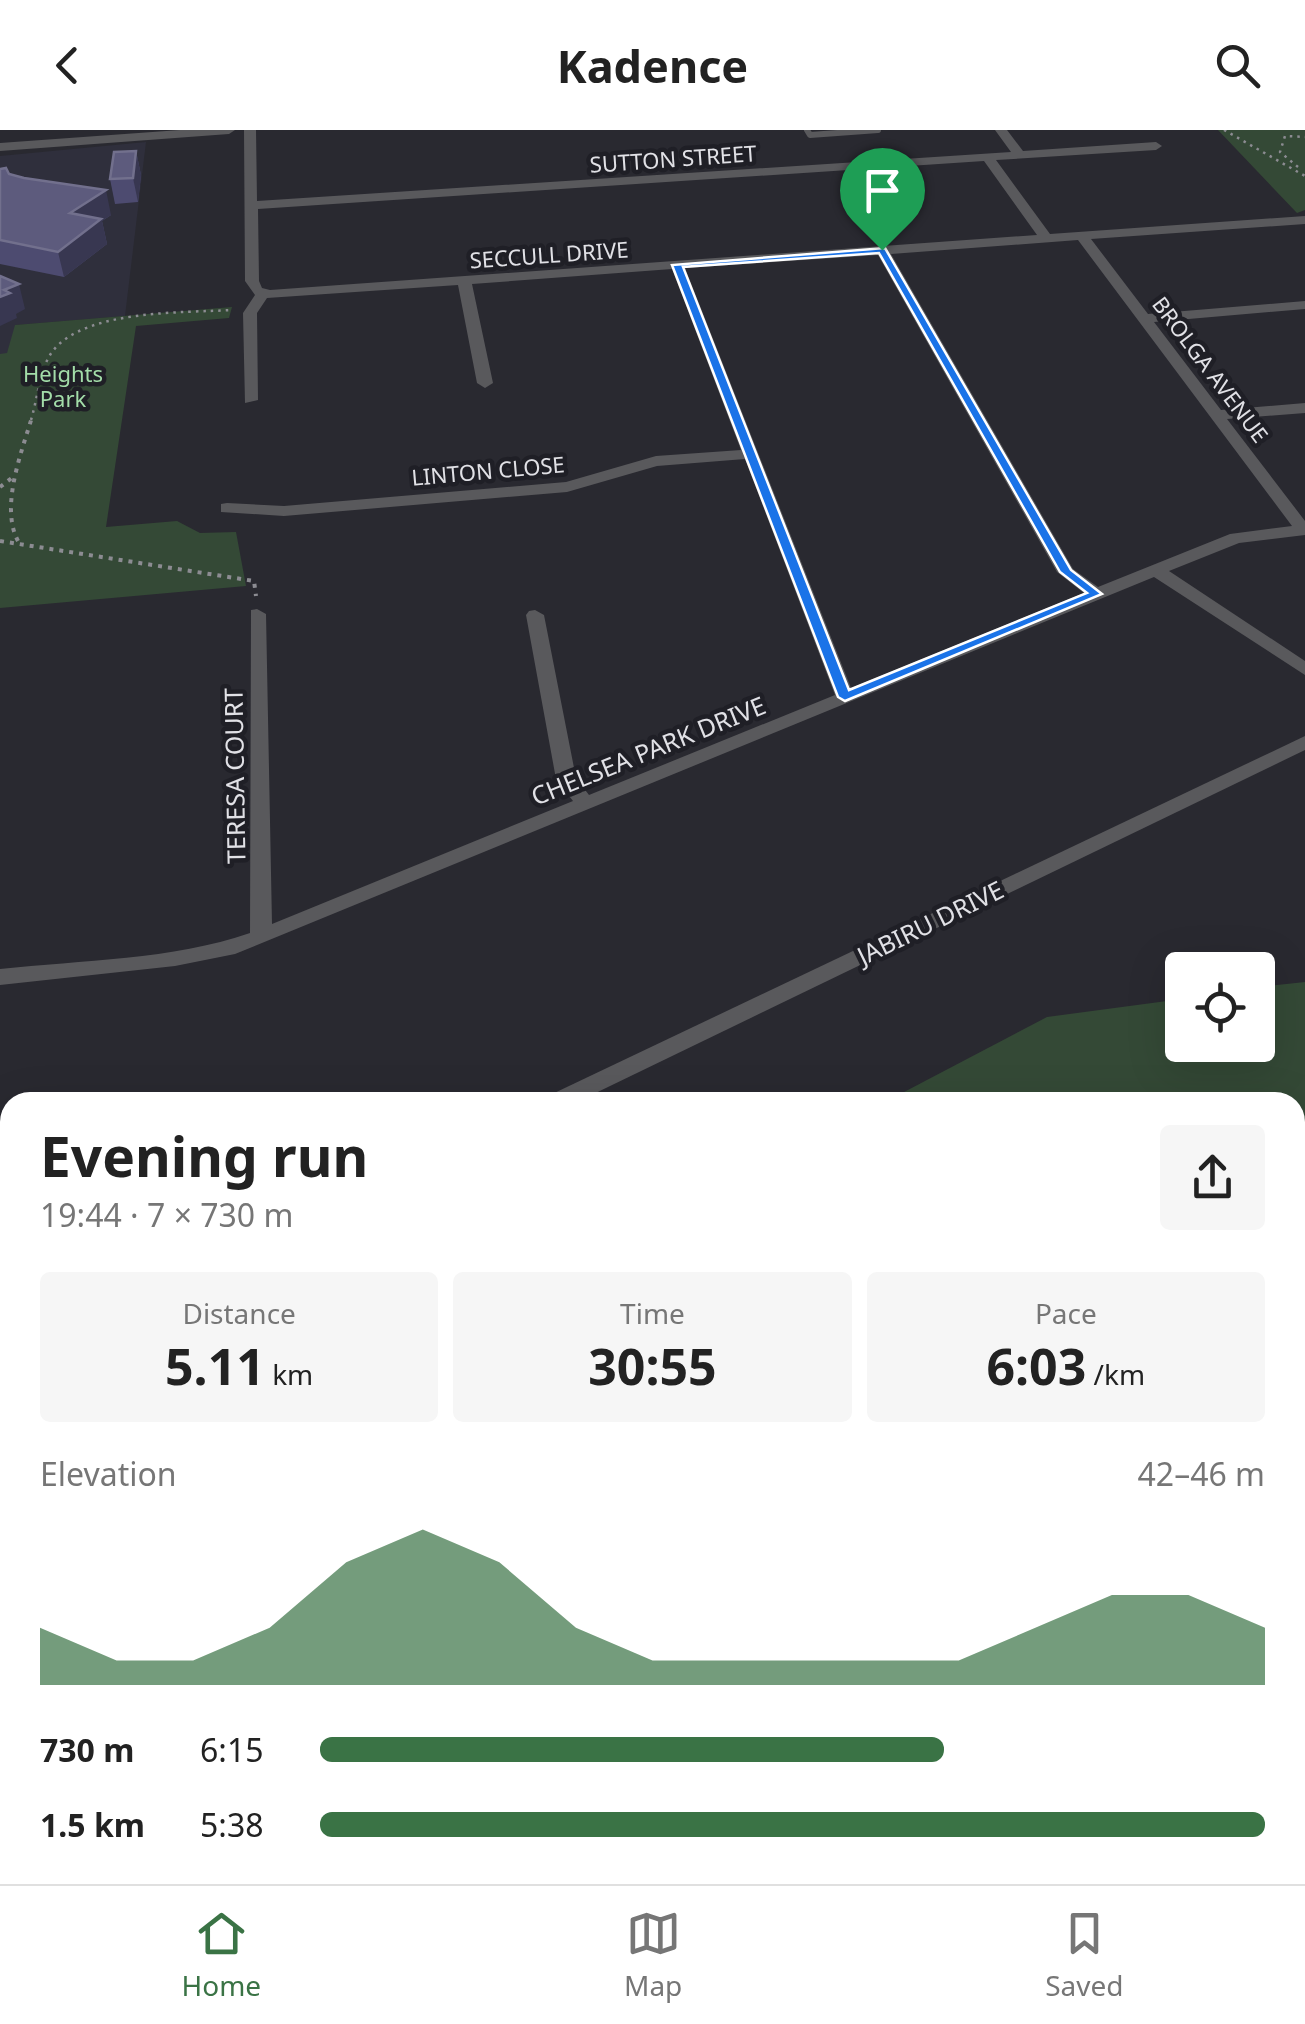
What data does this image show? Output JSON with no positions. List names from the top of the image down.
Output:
{
  "streets": {
    "street": [
      "SUTTON STREET",
      "SECCULL DRIVE",
      "BROLGA AVENUE",
      "LINTON CLOSE",
      "CHELSEA PARK DRIVE",
      "TERESA COURT",
      "JABIRU DRIVE"
    ]
  },
  "crossings": [
    ["SECCULL DRIVE", "BROLGA AVENUE"],
    ["BROLGA AVENUE", "CHELSEA PARK DRIVE"],
    ["CHELSEA PARK DRIVE", "TERESA COURT"]
  ],
  "parks": ["Heights Park"],
  "page": {
    "header": "Kadence",
    "heading": ["Evening run", "19:44 · 7 × 730 m"],
    "stats": [
      ["Distance", "5.11 km"],
      ["Time", "30:55"],
      ["Pace", "6:03 /km"]
    ],
    "chart": ["Elevation", "42–46 m"],
    "list": [
      {
        "name": "730 m",
        "note": "6:15"
      },
      {
        "name": "1.5 km",
        "note": "5:38"
      }
    ],
    "tabs": ["Home", "Map", "Saved"]
  }
}
